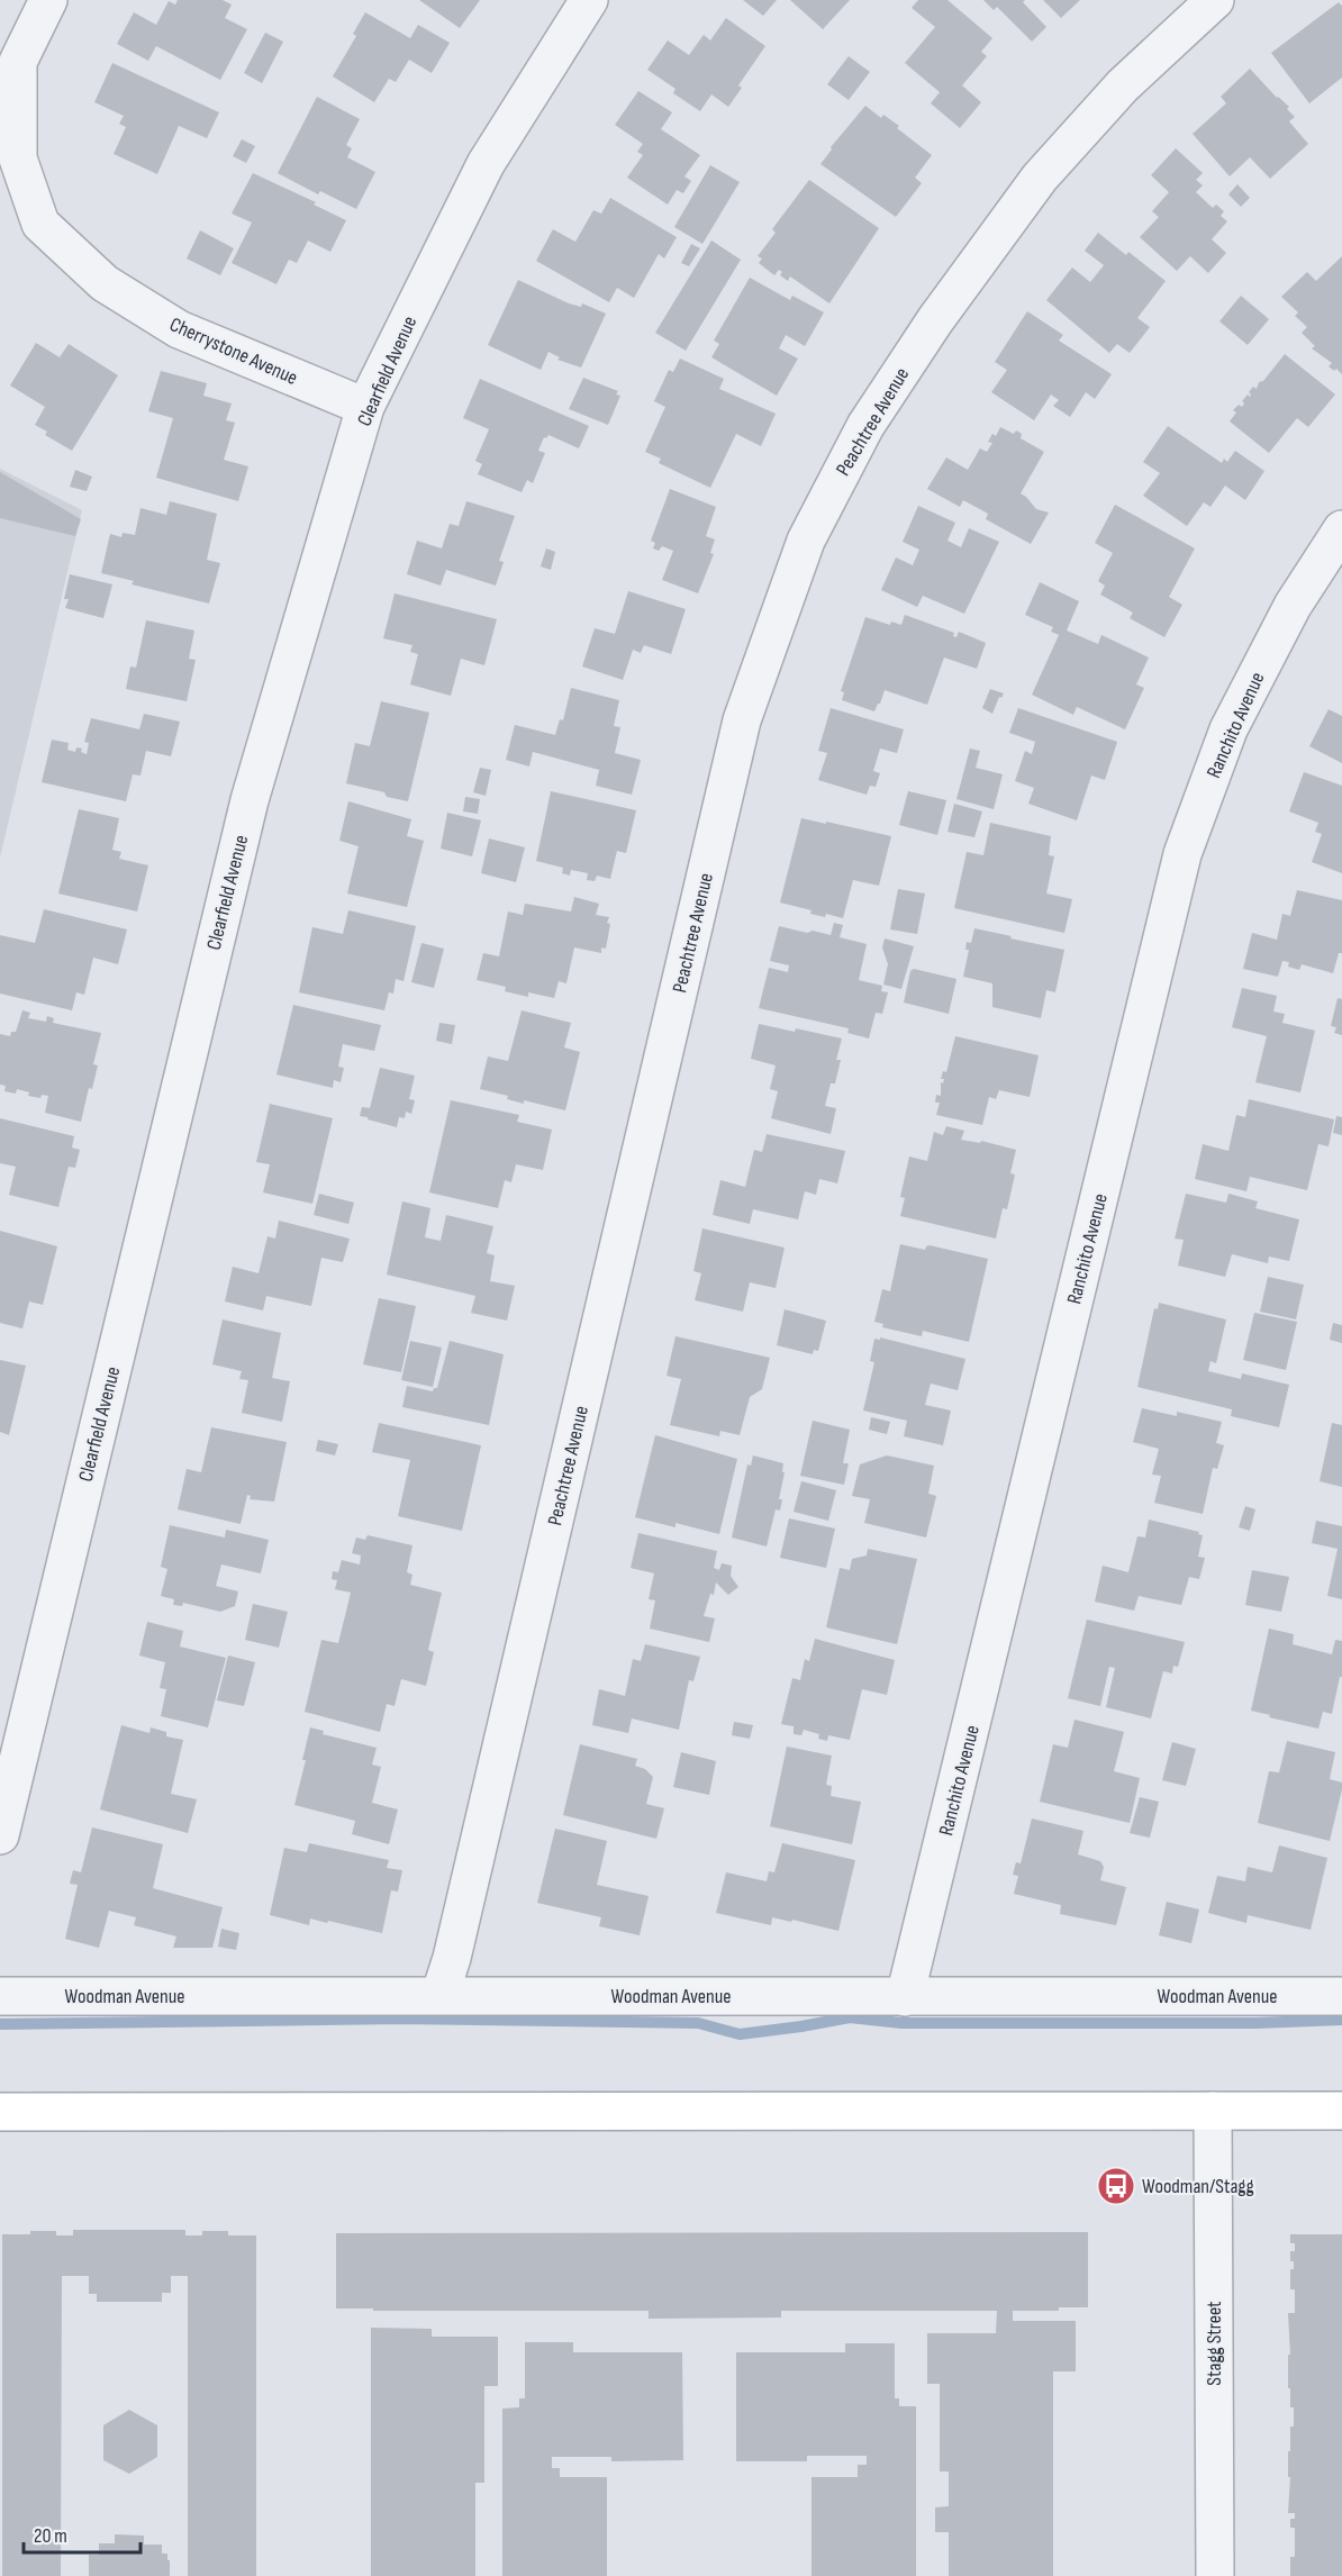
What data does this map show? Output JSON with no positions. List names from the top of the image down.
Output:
{
  "streets": {
    "street": [
      "Cherrystone Avenue",
      "Clearfield Avenue",
      "Peachtree Avenue",
      "Ranchito Avenue",
      "Woodman Avenue",
      "Stagg Street"
    ]
  },
  "crossings": [
    ["Cherrystone Avenue", "Clearfield Avenue"],
    ["Peachtree Avenue", "Woodman Avenue"],
    ["Ranchito Avenue", "Woodman Avenue"]
  ],
  "places": {
    "bus stop": ["Woodman/Stagg"]
  },
  "scale_bar": "20 m"
}
